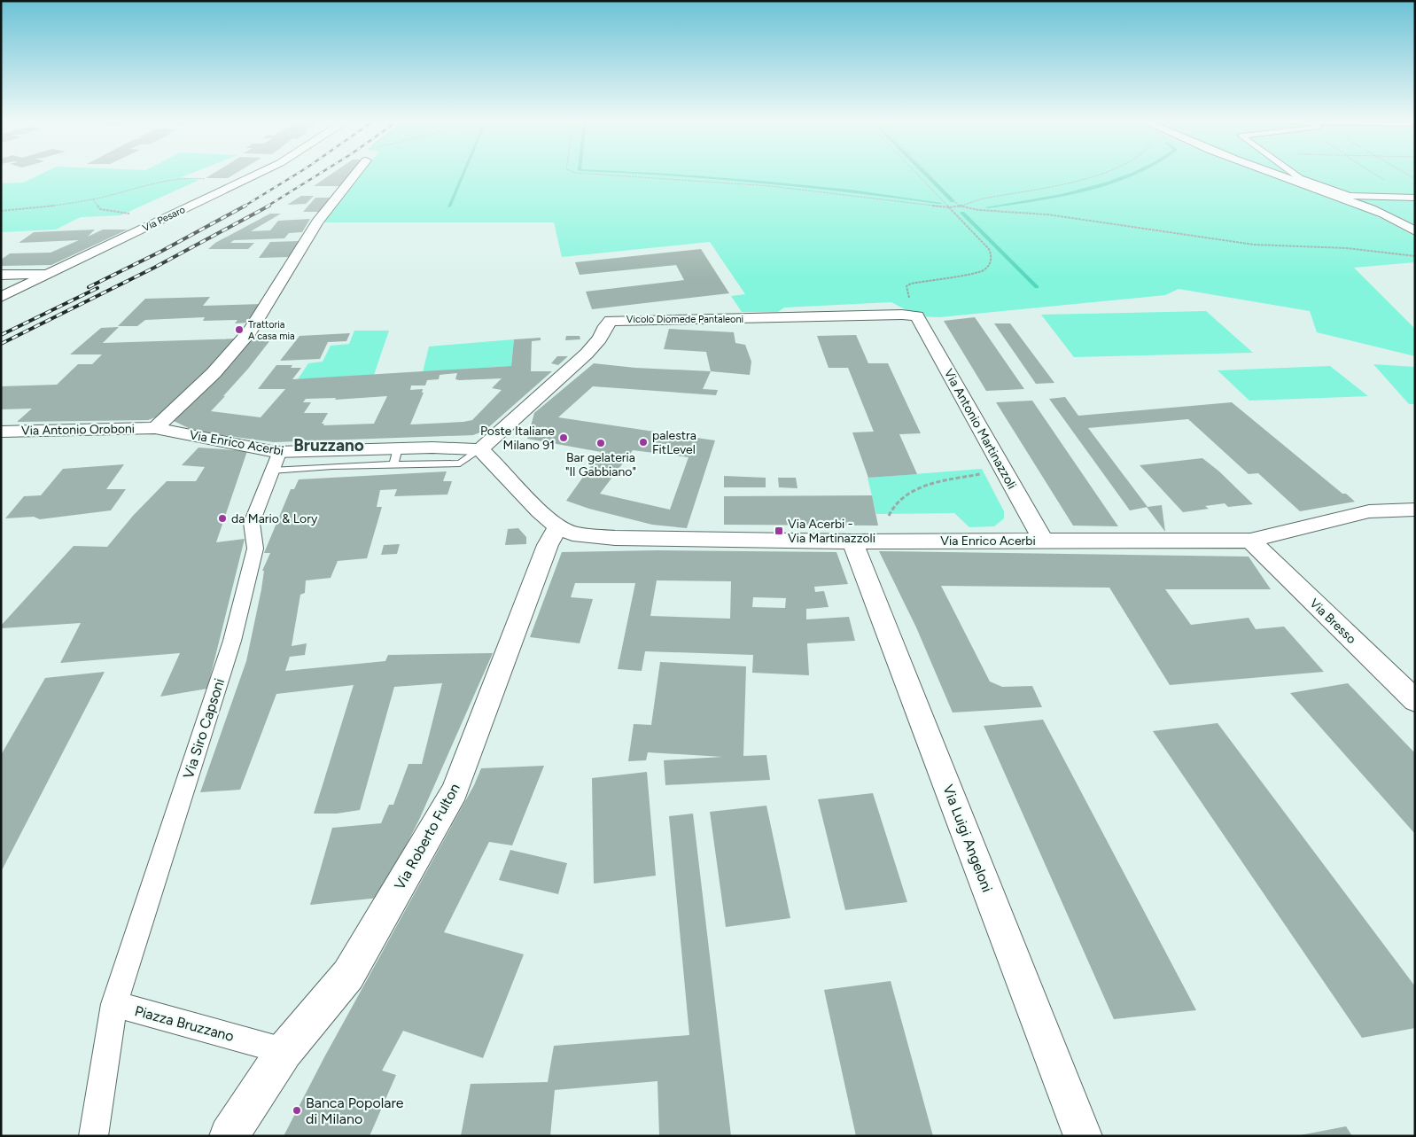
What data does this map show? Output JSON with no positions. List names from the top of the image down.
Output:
{
  "streets": {
    "street": [
      "Via Pesaro",
      "Vicolo Diomede Pantaleoni",
      "Via Antonio Martinazzoli",
      "Via Antonio Oroboni",
      "Via Enrico Acerbi",
      "Via Bresso",
      "Via Siro Capsoni",
      "Via Roberto Fulton",
      "Via Luigi Angeloni",
      "Piazza Bruzzano"
    ]
  },
  "crossings": [
    ["Vicolo Diomede Pantaleoni", "Via Antonio Martinazzoli"],
    ["Vicolo Diomede Pantaleoni", "Via Enrico Acerbi"],
    ["Via Antonio Martinazzoli", "Via Enrico Acerbi"],
    ["Via Antonio Oroboni", "Via Enrico Acerbi"],
    ["Via Enrico Acerbi", "Via Bresso"],
    ["Via Enrico Acerbi", "Via Siro Capsoni"],
    ["Via Enrico Acerbi", "Via Roberto Fulton"],
    ["Via Enrico Acerbi", "Via Luigi Angeloni"],
    ["Via Siro Capsoni", "Piazza Bruzzano"],
    ["Via Roberto Fulton", "Piazza Bruzzano"]
  ],
  "districts": ["Bruzzano"],
  "places": {
    "other": [
      "Trattoria A casa mia",
      "Poste Italiane Milano 91",
      "palestra FitLevel",
      "Bar gelateria \"Il Gabbiano\"",
      "da Mario & Lory",
      "Banca Popolare di Milano"
    ],
    "transit": ["Via Acerbi - Via Martinazzoli"]
  }
}
